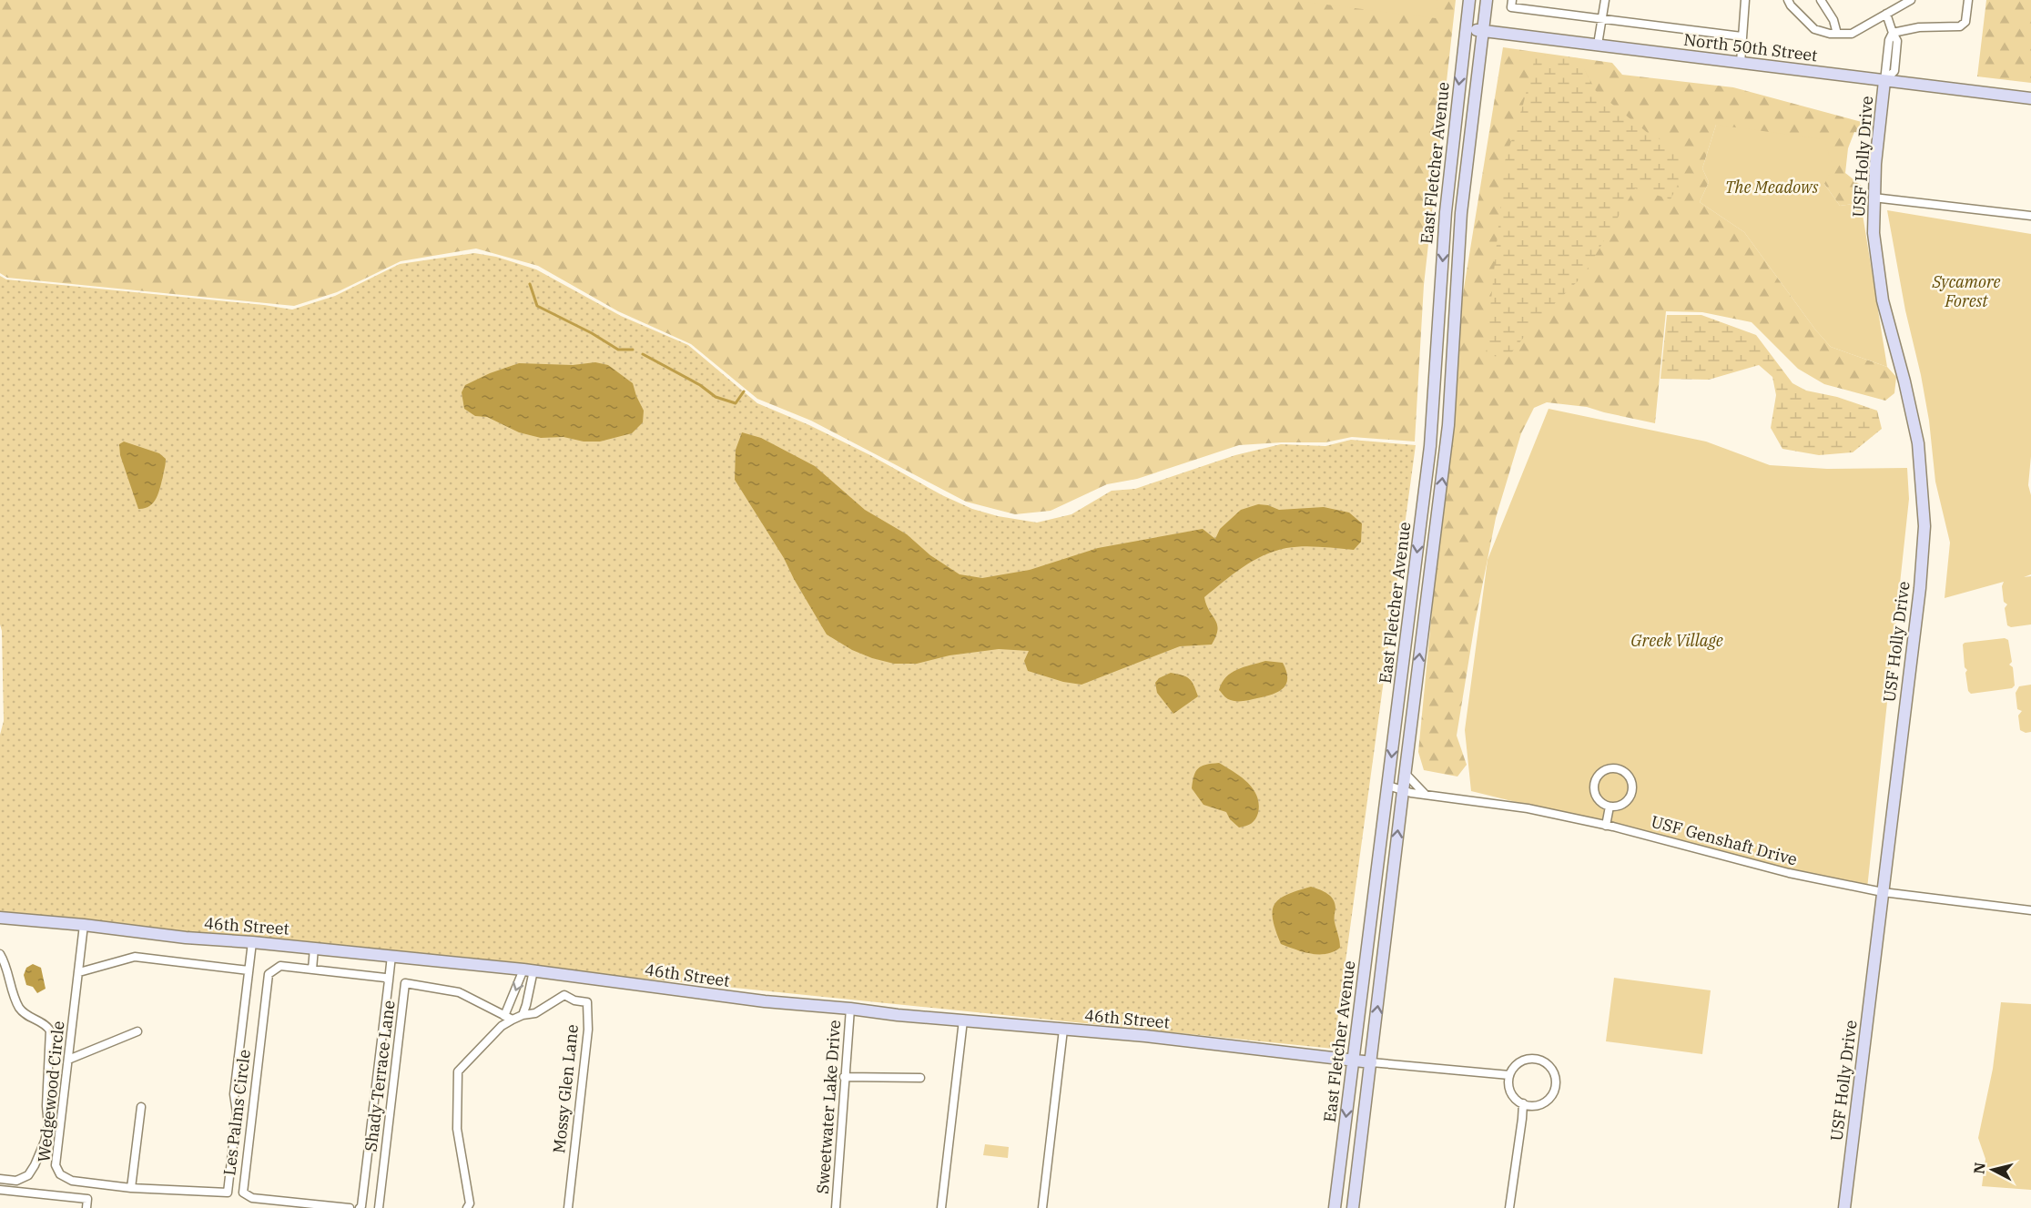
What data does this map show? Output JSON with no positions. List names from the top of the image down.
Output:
{
  "streets": {
    "street": [
      "North 50th Street",
      "USF Holly Drive",
      "East Fletcher Avenue",
      "USF Genshaft Drive",
      "46th Street",
      "Shady Terrace Lane",
      "Mossy Glen Lane",
      "Wedgewood Circle",
      "Sweetwater Lake Drive",
      "Les Palms Circle"
    ]
  },
  "crossings": [
    ["North 50th Street", "USF Holly Drive"],
    ["North 50th Street", "East Fletcher Avenue"],
    ["USF Holly Drive", "USF Genshaft Drive"],
    ["East Fletcher Avenue", "USF Genshaft Drive"],
    ["East Fletcher Avenue", "46th Street"],
    ["46th Street", "Wedgewood Circle"],
    ["46th Street", "Sweetwater Lake Drive"],
    ["Shady Terrace Lane", "Mossy Glen Lane"],
    ["Wedgewood Circle", "Les Palms Circle"]
  ],
  "parks": ["The Meadows", "Sycamore Forest", "Greek Village"],
  "north": "left"
}
